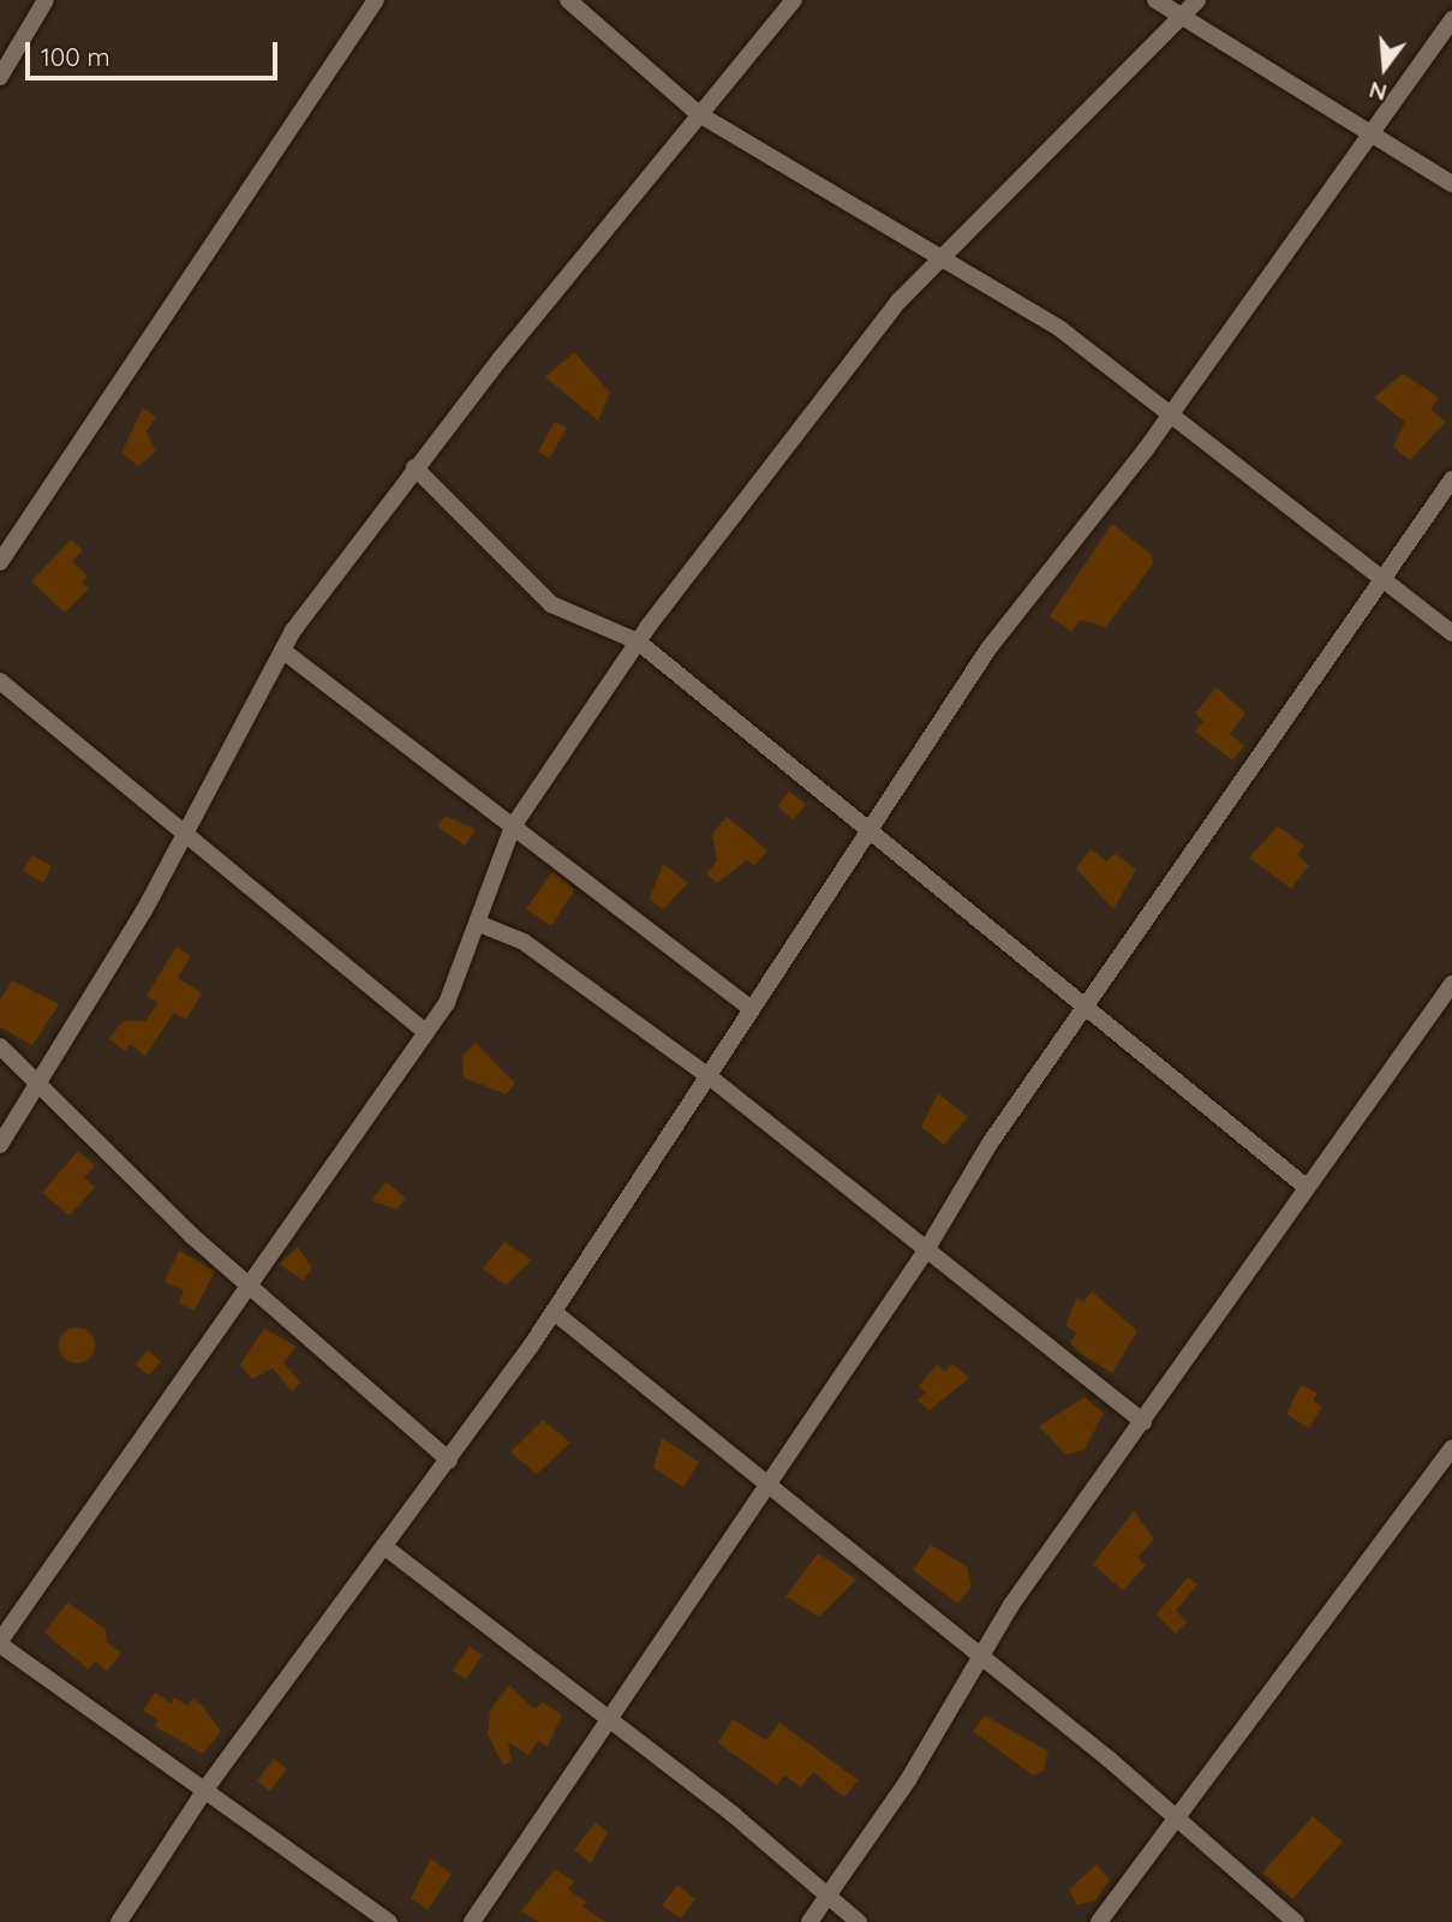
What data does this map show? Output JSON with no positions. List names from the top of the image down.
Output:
{
  "scale_bar": "100 m",
  "north": "bottom"
}
